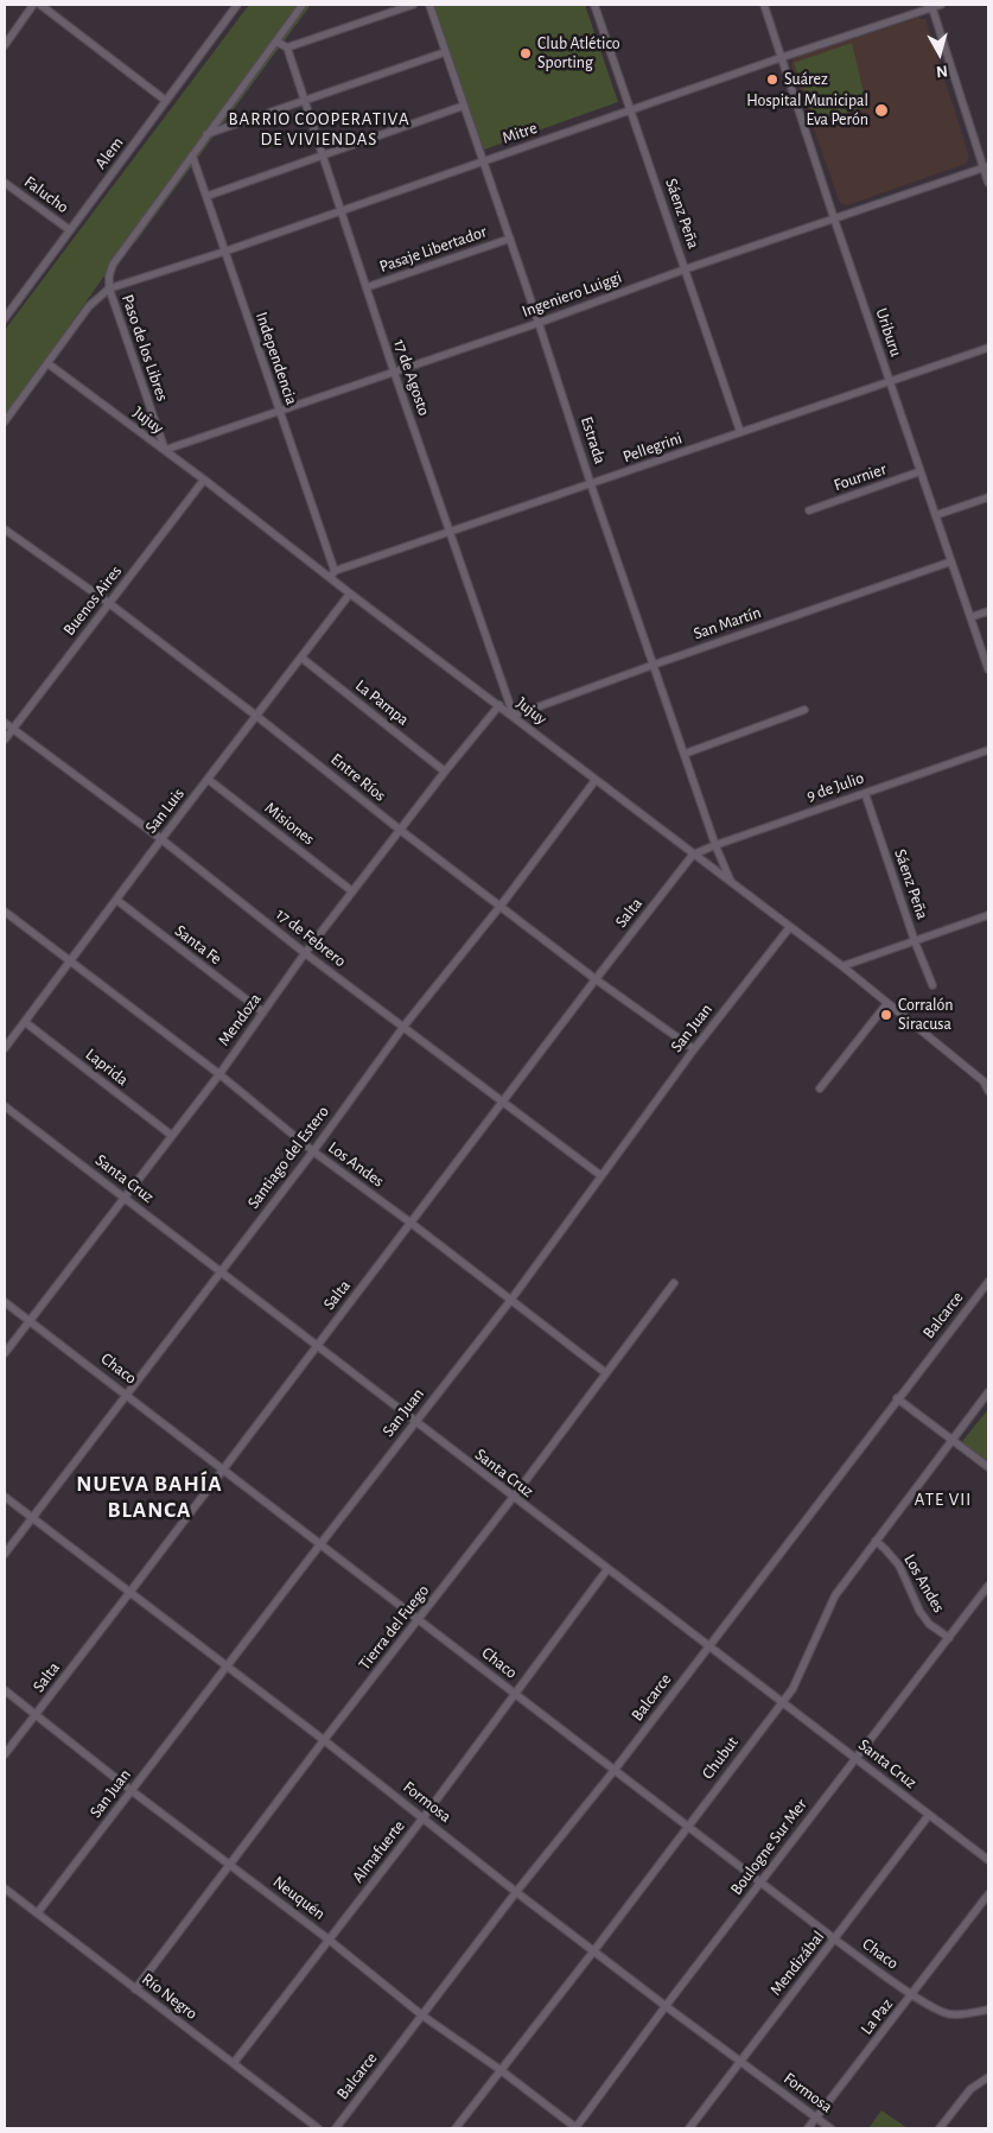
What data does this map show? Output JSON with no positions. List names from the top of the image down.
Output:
{
  "streets": {
    "street": [
      "Mitre",
      "Alem",
      "Falucho",
      "Sáenz Peña",
      "Pasaje Libertador",
      "Ingeniero Luiggi",
      "Uriburu",
      "Paso de los Libres",
      "Independencia",
      "17 de Agosto",
      "Jujuy",
      "Estrada",
      "Pellegrini",
      "Fournier",
      "Buenos Aires",
      "San Martín",
      "La Pampa",
      "Entre Ríos",
      "9 de Julio",
      "San Luis",
      "Misiones",
      "Salta",
      "17 de Febrero",
      "Santa Fe",
      "Mendoza",
      "San Juan",
      "Laprida",
      "Santiago del Estero",
      "Los Andes",
      "Santa Cruz",
      "Balcarce",
      "Chaco",
      "Tierra del Fuego",
      "Chubut",
      "Formosa",
      "Boulogne Sur Mer",
      "Almafuerte",
      "Neuquén",
      "Mendizábal",
      "Río Negro",
      "La Paz"
    ]
  },
  "crossings": [
    ["Mitre", "Sáenz Peña"],
    ["Mitre", "Uriburu"],
    ["Mitre", "Paso de los Libres"],
    ["Mitre", "Independencia"],
    ["Mitre", "17 de Agosto"],
    ["Mitre", "Estrada"],
    ["Alem", "Falucho"],
    ["Sáenz Peña", "Ingeniero Luiggi"],
    ["Sáenz Peña", "Pellegrini"],
    ["Sáenz Peña", "9 de Julio"],
    ["Pasaje Libertador", "17 de Agosto"],
    ["Pasaje Libertador", "Estrada"],
    ["Ingeniero Luiggi", "Uriburu"],
    ["Ingeniero Luiggi", "Paso de los Libres"],
    ["Ingeniero Luiggi", "Independencia"],
    ["Ingeniero Luiggi", "17 de Agosto"],
    ["Ingeniero Luiggi", "Jujuy"],
    ["Ingeniero Luiggi", "Estrada"],
    ["Uriburu", "Pellegrini"],
    ["Uriburu", "Fournier"],
    ["Uriburu", "San Martín"],
    ["Paso de los Libres", "Jujuy"],
    ["Independencia", "Pellegrini"],
    ["17 de Agosto", "Jujuy"],
    ["17 de Agosto", "Pellegrini"],
    ["17 de Agosto", "San Martín"],
    ["Jujuy", "Estrada"],
    ["Jujuy", "Buenos Aires"],
    ["Jujuy", "San Martín"],
    ["Jujuy", "9 de Julio"],
    ["Jujuy", "San Luis"],
    ["Jujuy", "Salta"],
    ["Jujuy", "Mendoza"],
    ["Jujuy", "San Juan"],
    ["Jujuy", "Santiago del Estero"],
    ["Estrada", "Pellegrini"],
    ["Estrada", "San Martín"],
    ["Estrada", "9 de Julio"],
    ["Buenos Aires", "Entre Ríos"],
    ["Buenos Aires", "17 de Febrero"],
    ["La Pampa", "San Luis"],
    ["La Pampa", "Mendoza"],
    ["Entre Ríos", "San Luis"],
    ["Entre Ríos", "Salta"],
    ["Entre Ríos", "Mendoza"],
    ["Entre Ríos", "San Juan"],
    ["Entre Ríos", "Santiago del Estero"],
    ["9 de Julio", "Salta"],
    ["San Luis", "Misiones"],
    ["San Luis", "17 de Febrero"],
    ["San Luis", "Santa Fe"],
    ["San Luis", "Laprida"],
    ["San Luis", "Los Andes"],
    ["Misiones", "Mendoza"],
    ["Salta", "17 de Febrero"],
    ["Salta", "Los Andes"],
    ["Salta", "Santa Cruz"],
    ["Salta", "Chaco"],
    ["Salta", "Formosa"],
    ["Salta", "Neuquén"],
    ["17 de Febrero", "Mendoza"],
    ["17 de Febrero", "San Juan"],
    ["17 de Febrero", "Santiago del Estero"],
    ["Santa Fe", "Mendoza"],
    ["Mendoza", "Laprida"],
    ["Mendoza", "Los Andes"],
    ["Mendoza", "Santa Cruz"],
    ["Mendoza", "Chaco"],
    ["San Juan", "Los Andes"],
    ["San Juan", "Santa Cruz"],
    ["San Juan", "Chaco"],
    ["San Juan", "Formosa"],
    ["San Juan", "Neuquén"],
    ["San Juan", "Río Negro"],
    ["Santiago del Estero", "Los Andes"],
    ["Santiago del Estero", "Santa Cruz"],
    ["Santiago del Estero", "Chaco"],
    ["Santiago del Estero", "Formosa"],
    ["Los Andes", "Tierra del Fuego"],
    ["Los Andes", "Chubut"],
    ["Los Andes", "Boulogne Sur Mer"],
    ["Santa Cruz", "Balcarce"],
    ["Santa Cruz", "Tierra del Fuego"],
    ["Santa Cruz", "Chubut"],
    ["Santa Cruz", "Boulogne Sur Mer"],
    ["Santa Cruz", "Almafuerte"],
    ["Santa Cruz", "Mendizábal"],
    ["Balcarce", "Chaco"],
    ["Balcarce", "Formosa"],
    ["Balcarce", "Neuquén"],
    ["Chaco", "Tierra del Fuego"],
    ["Chaco", "Chubut"],
    ["Chaco", "Boulogne Sur Mer"],
    ["Chaco", "Almafuerte"],
    ["Chaco", "Mendizábal"],
    ["Chaco", "La Paz"],
    ["Tierra del Fuego", "Formosa"],
    ["Tierra del Fuego", "Neuquén"],
    ["Tierra del Fuego", "Río Negro"],
    ["Chubut", "Formosa"],
    ["Chubut", "Neuquén"],
    ["Formosa", "Boulogne Sur Mer"],
    ["Formosa", "Almafuerte"],
    ["Formosa", "Mendizábal"],
    ["Formosa", "La Paz"],
    ["Boulogne Sur Mer", "Neuquén"],
    ["Almafuerte", "Neuquén"],
    ["Almafuerte", "Río Negro"]
  ],
  "districts": ["BARRIO COOPERATIVA DE VIVIENDAS", "NUEVA BAHÍA BLANCA", "ATE VII"],
  "places": [
    "Club Atlético Sporting",
    "Suárez",
    "Hospital Municipal Eva Perón",
    "Corralón Siracusa"
  ],
  "north": "bottom"
}
